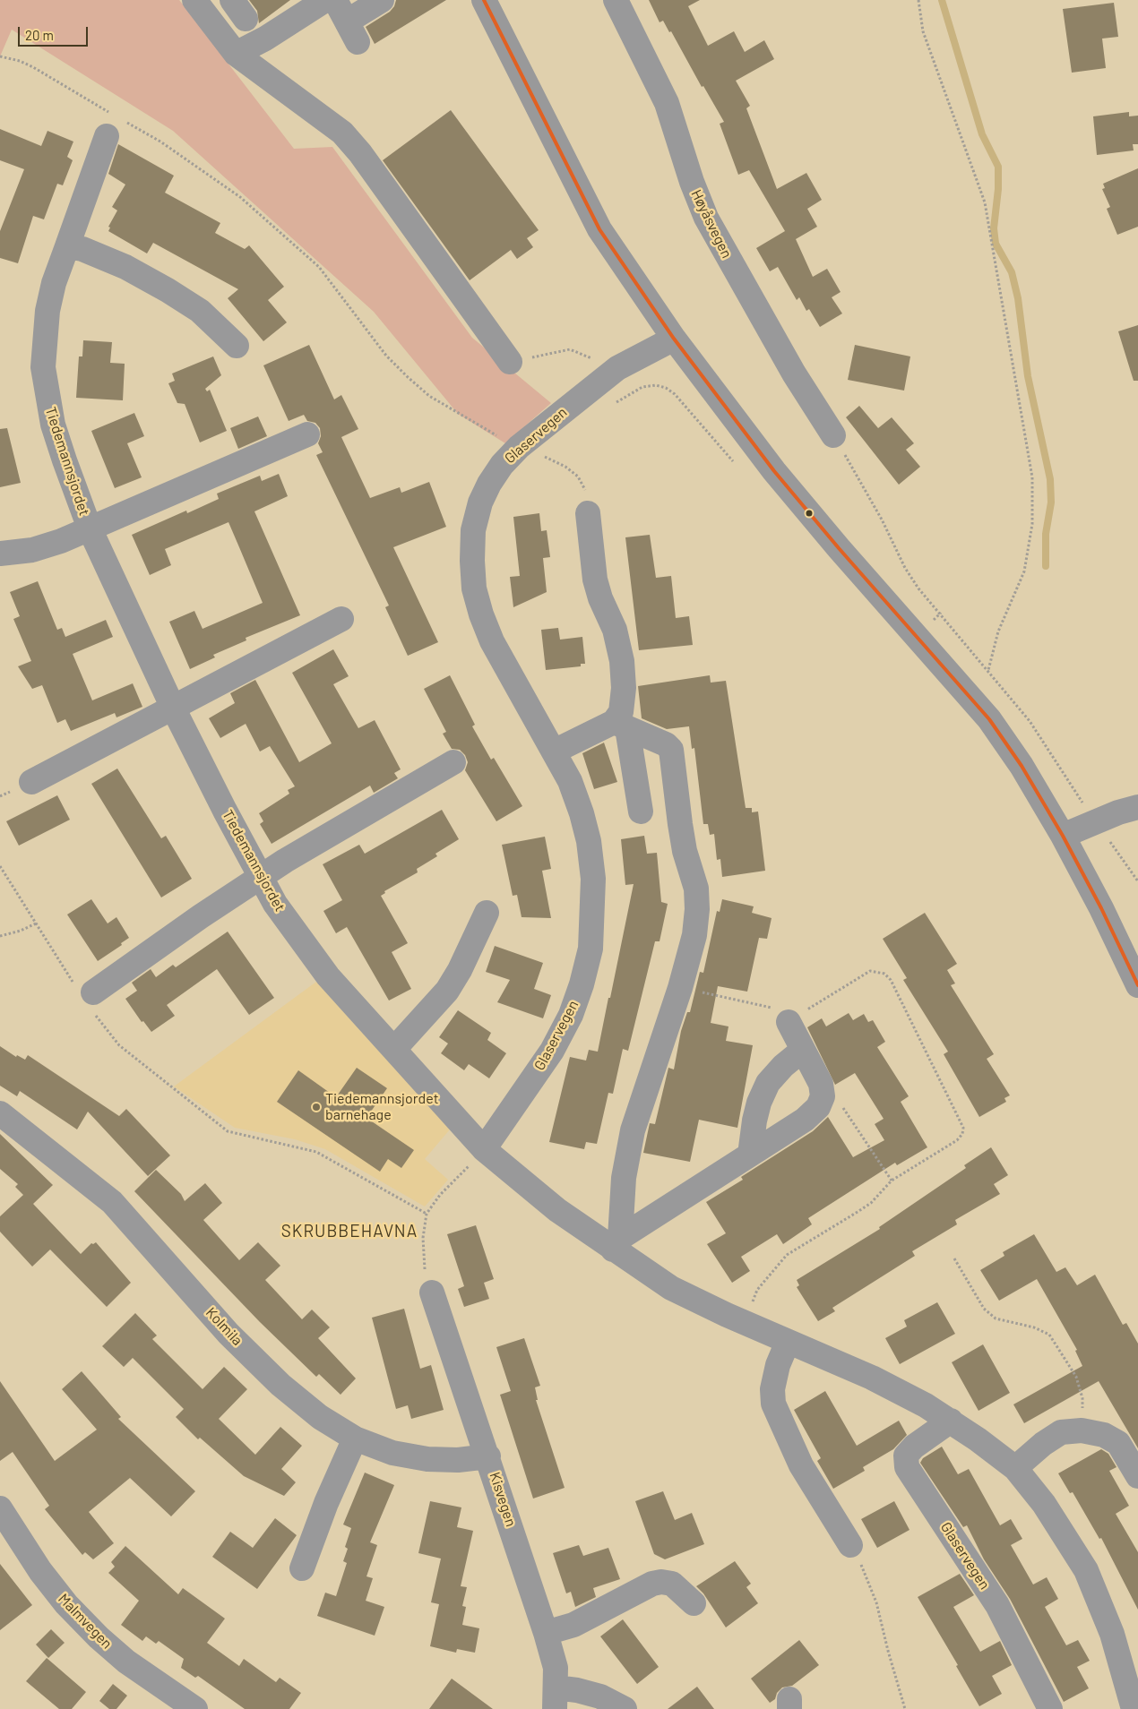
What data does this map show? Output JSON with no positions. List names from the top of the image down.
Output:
{
  "streets": {
    "street": [
      "Høyåsvegen",
      "Glaservegen",
      "Tiedemannsjordet",
      "Kolmila",
      "Kisvegen",
      "Malmvegen"
    ]
  },
  "crossings": [
    ["Glaservegen", "Tiedemannsjordet"],
    ["Kolmila", "Kisvegen"]
  ],
  "districts": ["SKRUBBEHAVNA"],
  "places": ["Tiedemannsjordet barnehage"],
  "scale_bar": "20 m"
}
